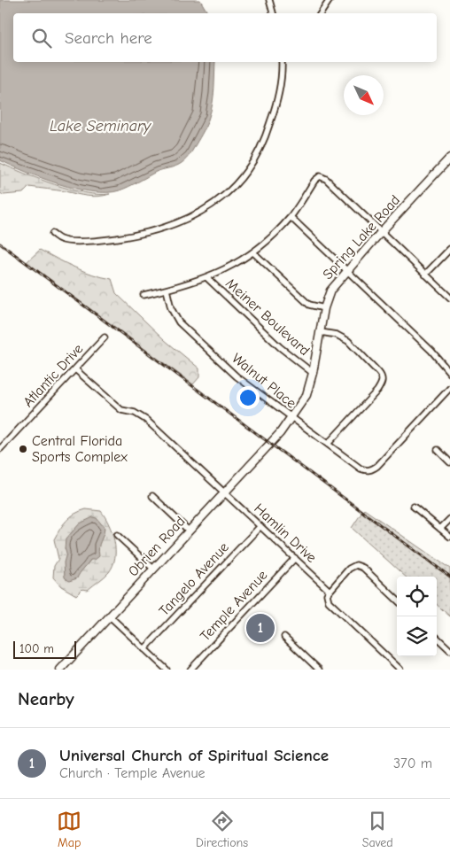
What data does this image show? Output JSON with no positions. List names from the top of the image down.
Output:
{
  "streets": {
    "street": [
      "Spring Lake Road",
      "Meiner Boulevard",
      "Atlantic Drive",
      "Walnut Place",
      "Hamlin Drive",
      "Obrien Road",
      "Tangelo Avenue",
      "Temple Avenue"
    ]
  },
  "crossings": [
    ["Spring Lake Road", "Meiner Boulevard"],
    ["Spring Lake Road", "Walnut Place"],
    ["Spring Lake Road", "Obrien Road"],
    ["Atlantic Drive", "Hamlin Drive"],
    ["Hamlin Drive", "Obrien Road"],
    ["Hamlin Drive", "Tangelo Avenue"],
    ["Hamlin Drive", "Temple Avenue"]
  ],
  "water": ["Lake Seminary"],
  "places": ["Central Florida Sports Complex"],
  "scale_bar": "100 m",
  "north": "bottom right",
  "page": {
    "search": "Search here",
    "pins": "1",
    "scale": "100 m",
    "heading": "Nearby",
    "list": [
      {
        "mark": "1",
        "name": "Universal Church of Spiritual Science",
        "note": "Church · Temple Avenue",
        "value": "370 m"
      }
    ],
    "nav": ["Map", "Directions", "Saved"]
  }
}
